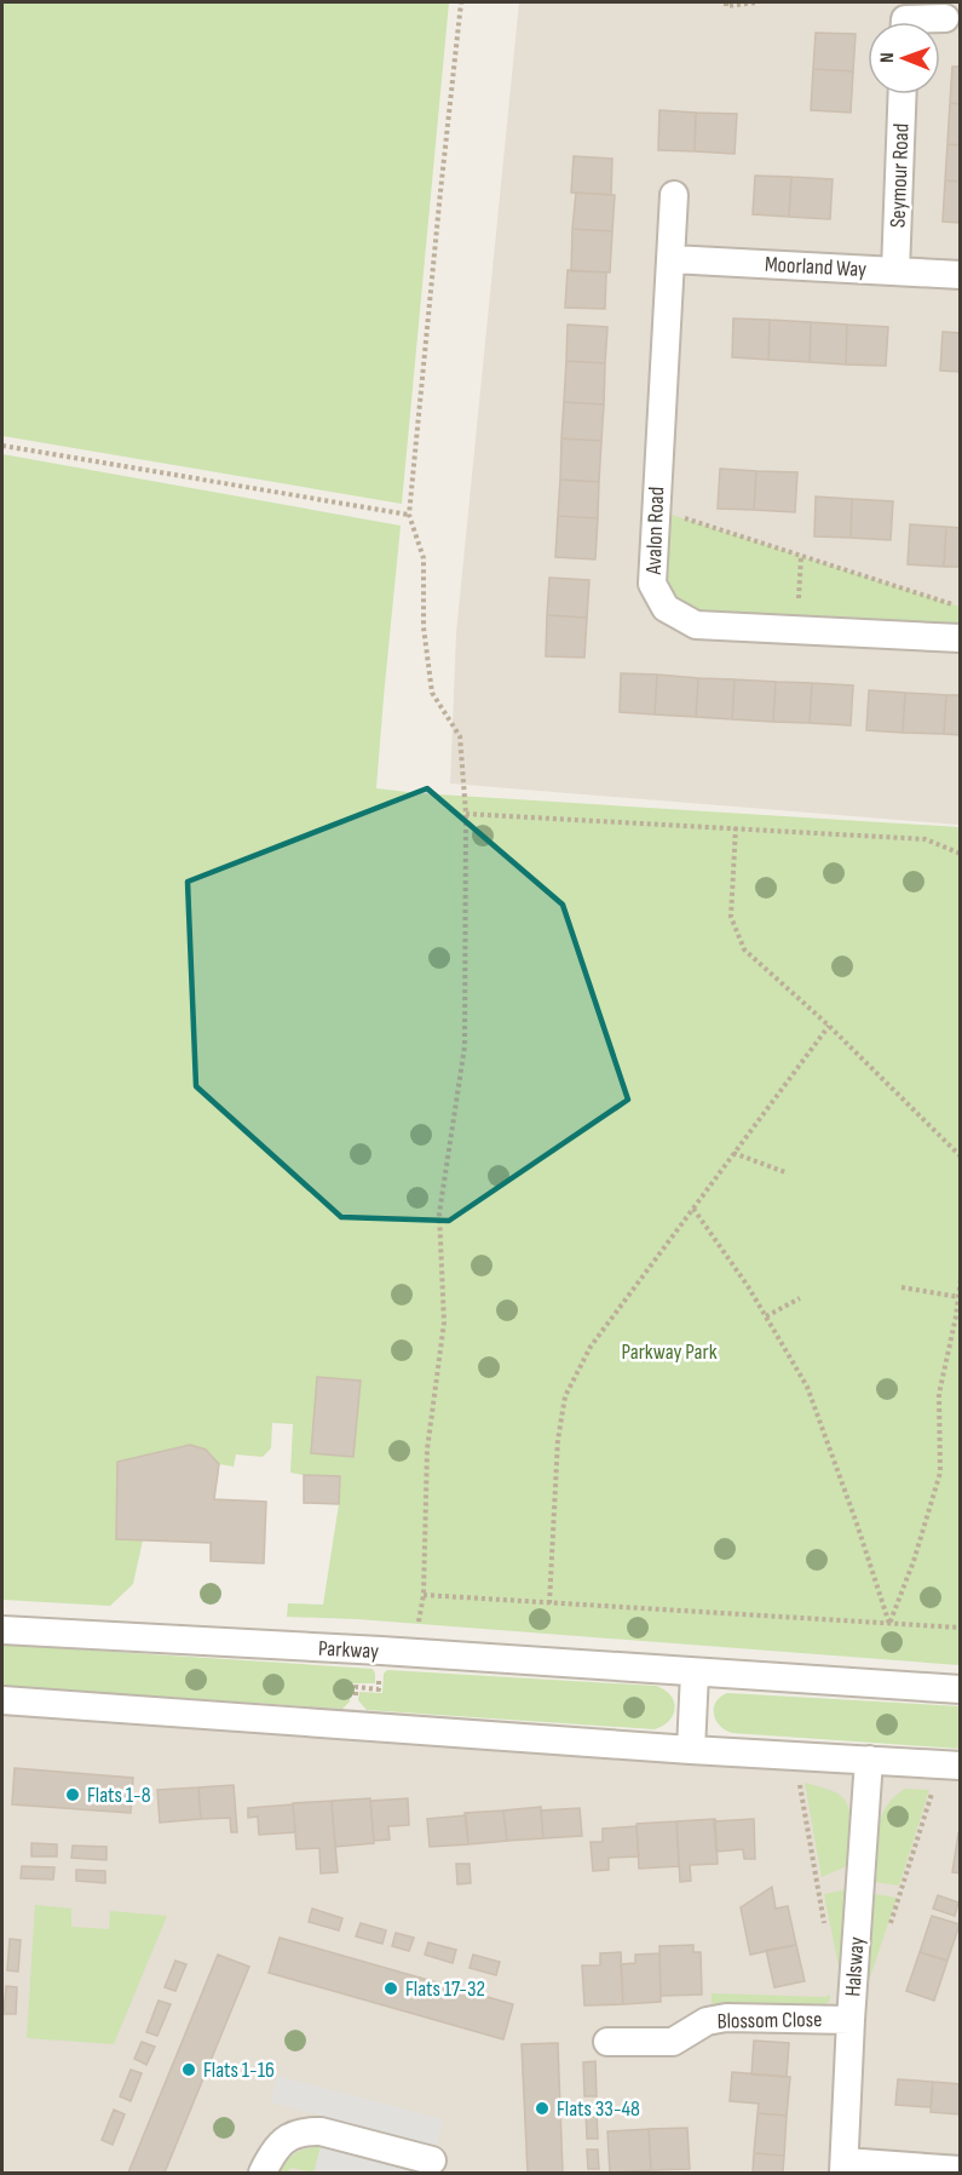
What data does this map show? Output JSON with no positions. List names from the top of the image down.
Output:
{
  "streets": {
    "street": [
      "Seymour Road",
      "Moorland Way",
      "Avalon Road",
      "Parkway",
      "Halsway",
      "Blossom Close"
    ]
  },
  "crossings": [
    ["Seymour Road", "Moorland Way"],
    ["Moorland Way", "Avalon Road"],
    ["Halsway", "Blossom Close"]
  ],
  "parks": ["Parkway Park"],
  "places": [
    "Flats 1-8",
    "Flats 17-32",
    "Flats 1-16",
    "Flats 33-48"
  ],
  "north": "left"
}
